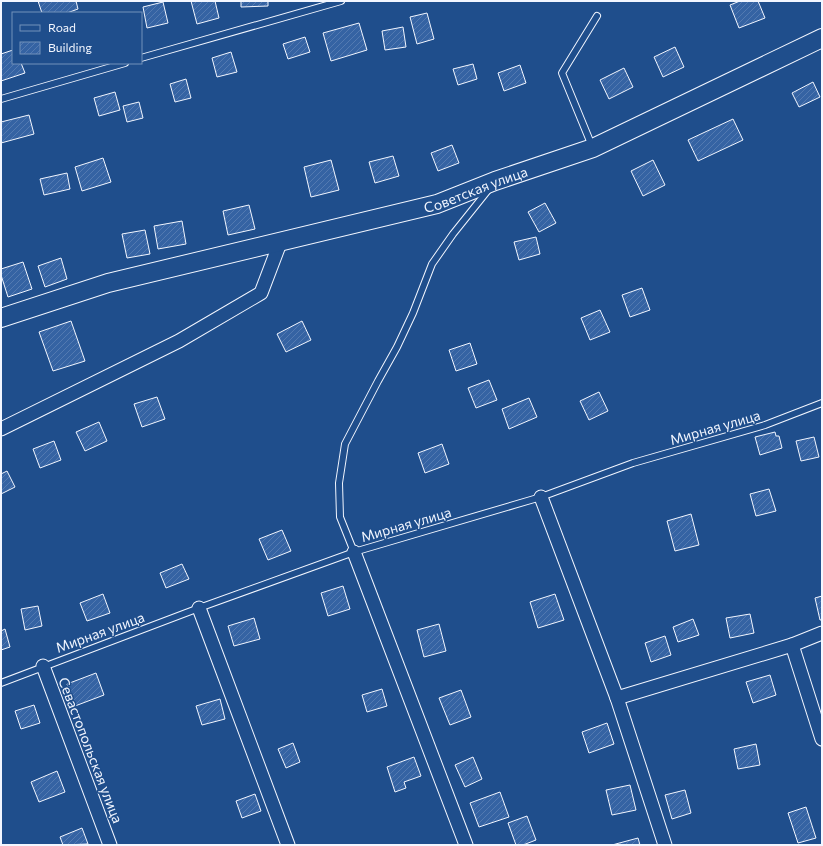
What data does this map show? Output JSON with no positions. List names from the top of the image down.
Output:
{
  "streets": {
    "street": ["Советская улица", "Севастопольская улица"],
    "lane": ["Мирная улица"]
  },
  "crossings": [
    ["Мирная улица", "Севастопольская улица"]
  ],
  "legend": ["Road", "Building"]
}
